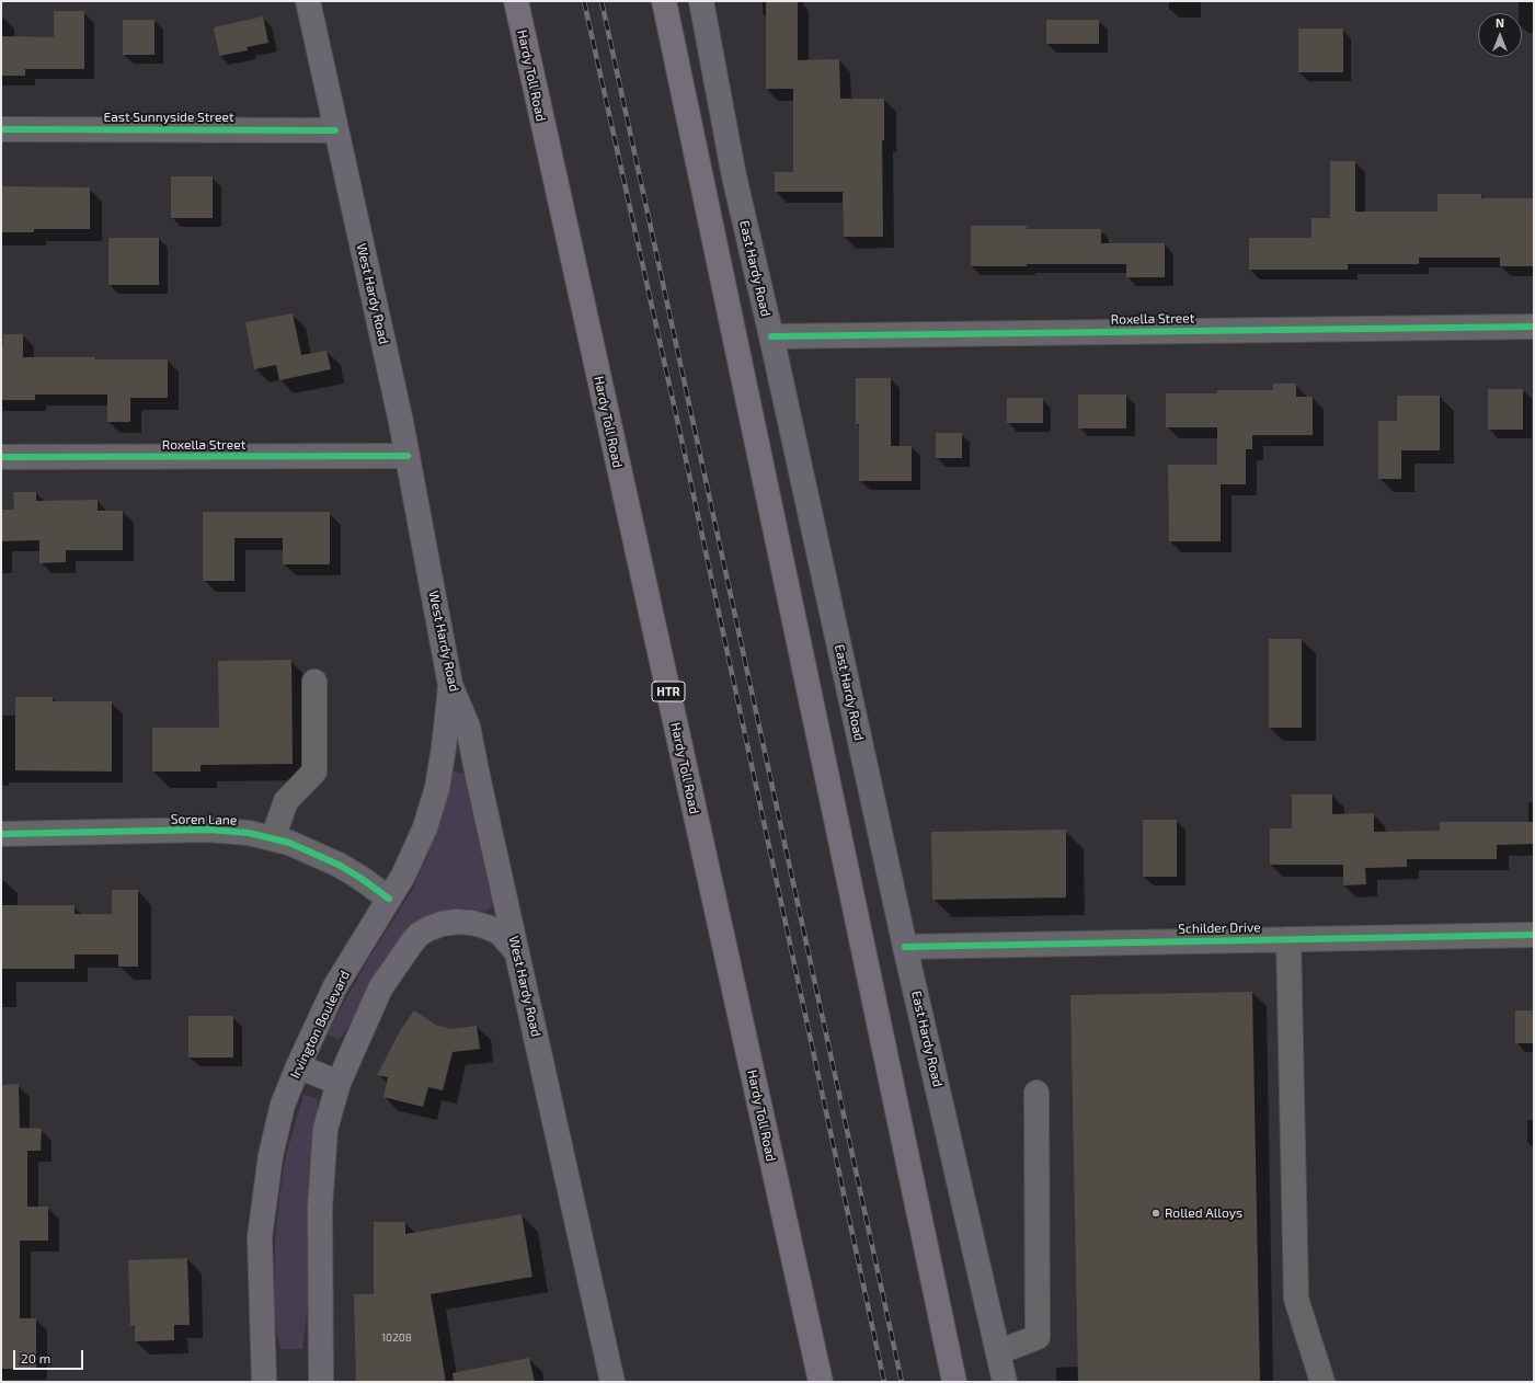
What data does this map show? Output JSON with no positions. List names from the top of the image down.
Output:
{
  "streets": {
    "highway": ["Hardy Toll Road", "HTR"],
    "main road": ["East Hardy Road", "West Hardy Road", "Irvington Boulevard"],
    "street": [
      "East Sunnyside Street",
      "Roxella Street",
      "Soren Lane",
      "Schilder Drive"
    ]
  },
  "crossings": [
    ["East Sunnyside Street", "West Hardy Road"],
    ["East Hardy Road", "Roxella Street"],
    ["East Hardy Road", "Schilder Drive"],
    ["West Hardy Road", "Roxella Street"],
    ["West Hardy Road", "Irvington Boulevard"],
    ["Soren Lane", "Irvington Boulevard"]
  ],
  "places": ["Rolled Alloys"],
  "house_numbers": ["10208"],
  "scale_bar": "20 m",
  "north": "top"
}
